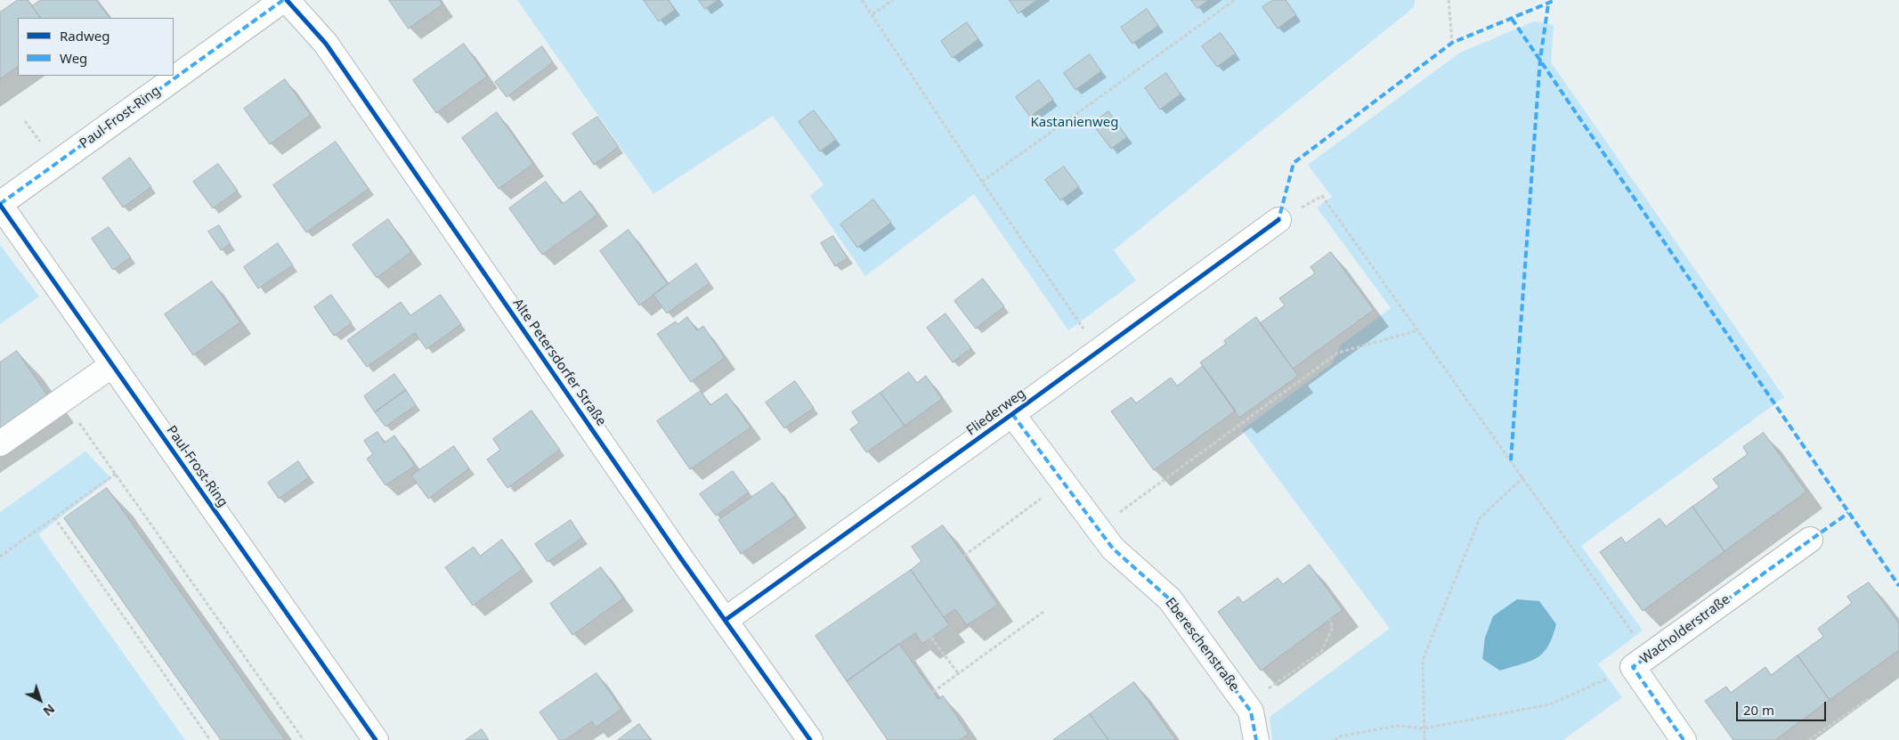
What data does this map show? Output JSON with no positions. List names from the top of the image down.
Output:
{
  "streets": {
    "street": [
      "Paul-Frost-Ring",
      "Alte Petersdorfer Straße",
      "Fliederweg",
      "Wacholderstraße",
      "Ebereschenstraße"
    ]
  },
  "crossings": [
    ["Alte Petersdorfer Straße", "Fliederweg"],
    ["Fliederweg", "Ebereschenstraße"]
  ],
  "parks": ["Kastanienweg"],
  "legend": ["Radweg", "Weg"],
  "scale_bar": "20 m",
  "north": "bottom right"
}
